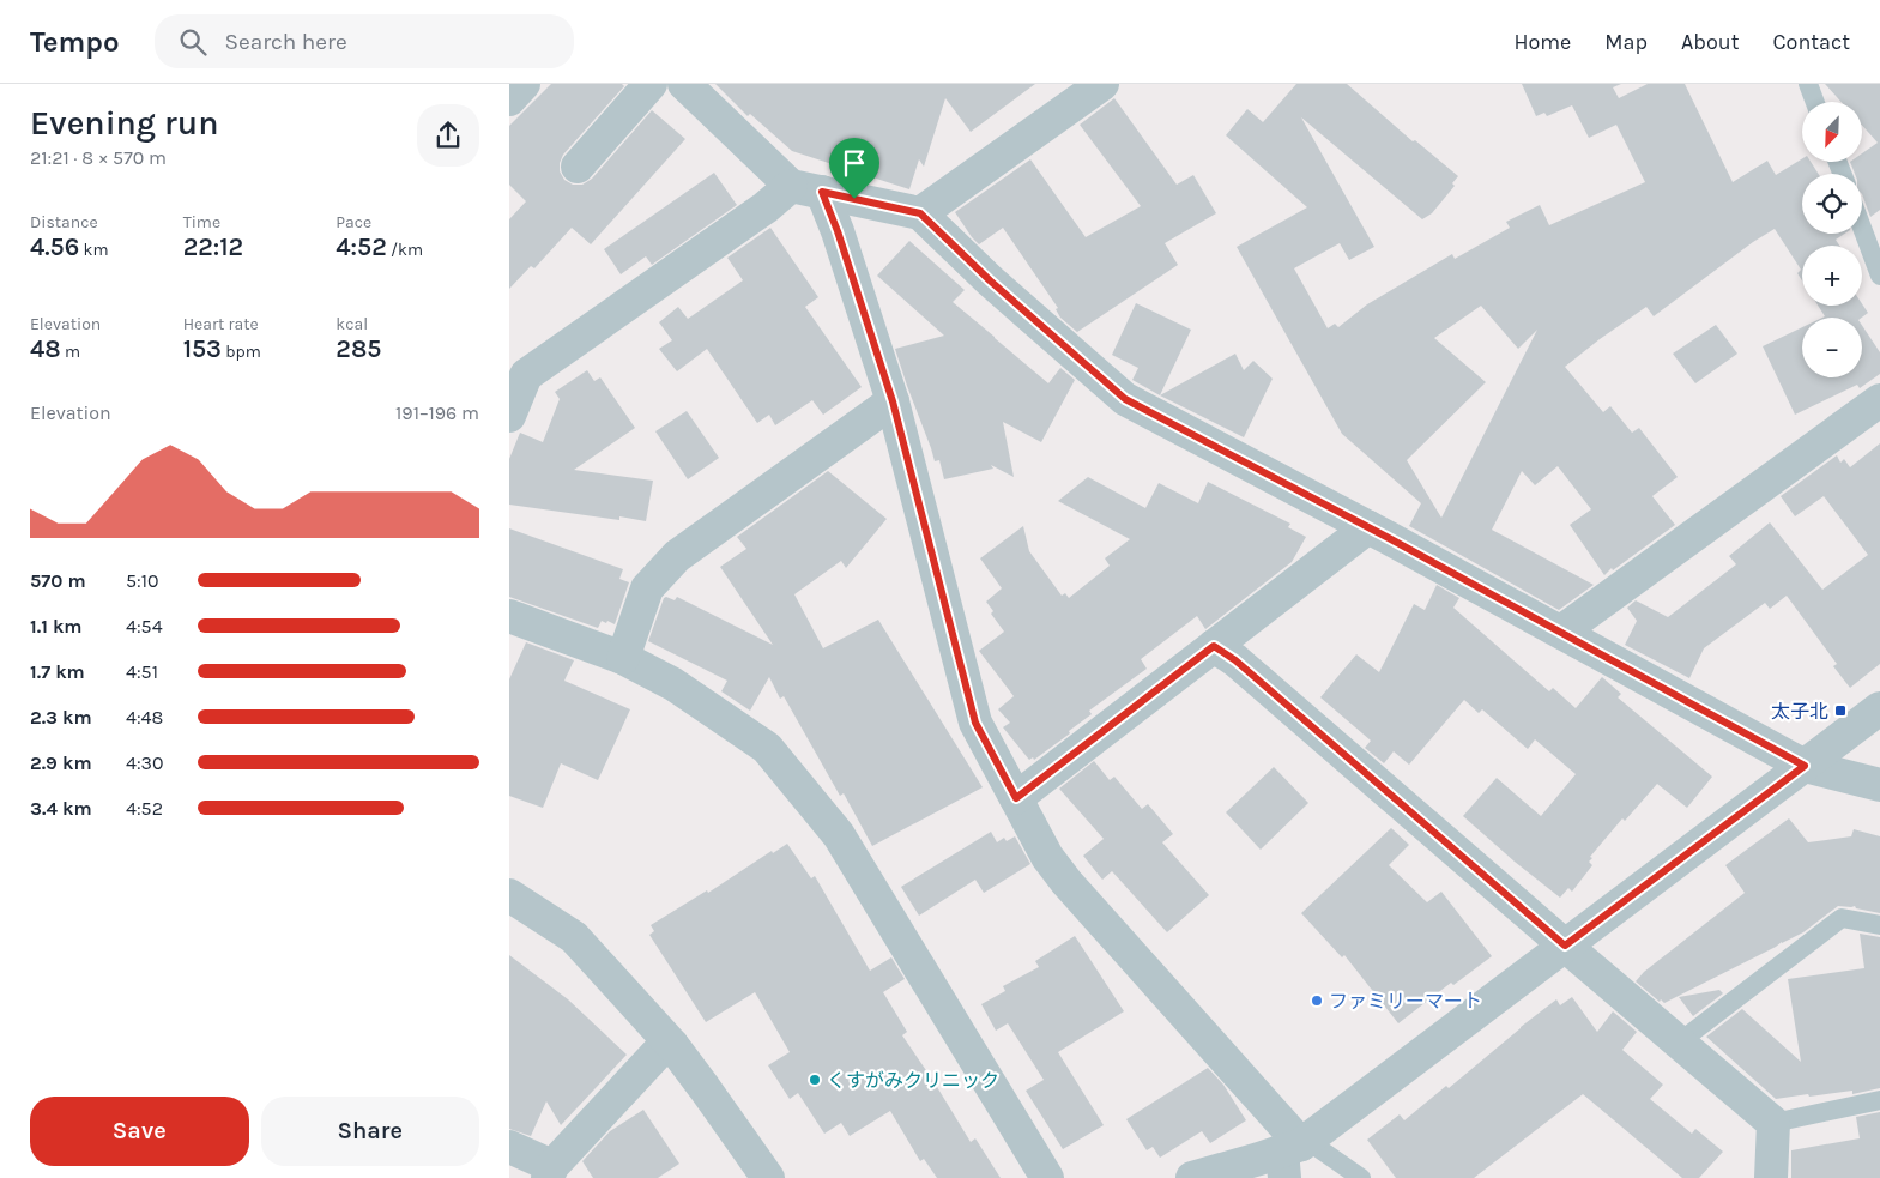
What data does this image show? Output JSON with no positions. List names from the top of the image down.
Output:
{
  "places": {
    "transit": ["太子北"],
    "other": ["ファミリーマート", "くすがみクリニック"]
  },
  "north": "bottom left",
  "page": {
    "header": "Tempo",
    "search": "Search here",
    "nav": [
      "Home",
      "Map",
      "About",
      "Contact"
    ],
    "heading": ["Evening run", "21:21 · 8 × 570 m"],
    "map_buttons": ["+", "−"],
    "stats": [
      ["Distance", "4.56 km"],
      ["Time", "22:12"],
      ["Pace", "4:52 /km"],
      ["Elevation", "48 m"],
      ["Heart rate", "153 bpm"],
      ["kcal", "285"]
    ],
    "chart": ["Elevation", "191–196 m"],
    "list": [
      {
        "name": "570 m",
        "note": "5:10"
      },
      {
        "name": "1.1 km",
        "note": "4:54"
      },
      {
        "name": "1.7 km",
        "note": "4:51"
      },
      {
        "name": "2.3 km",
        "note": "4:48"
      },
      {
        "name": "2.9 km",
        "note": "4:30"
      },
      {
        "name": "3.4 km",
        "note": "4:52"
      }
    ],
    "buttons": ["Save", "Share"]
  }
}
